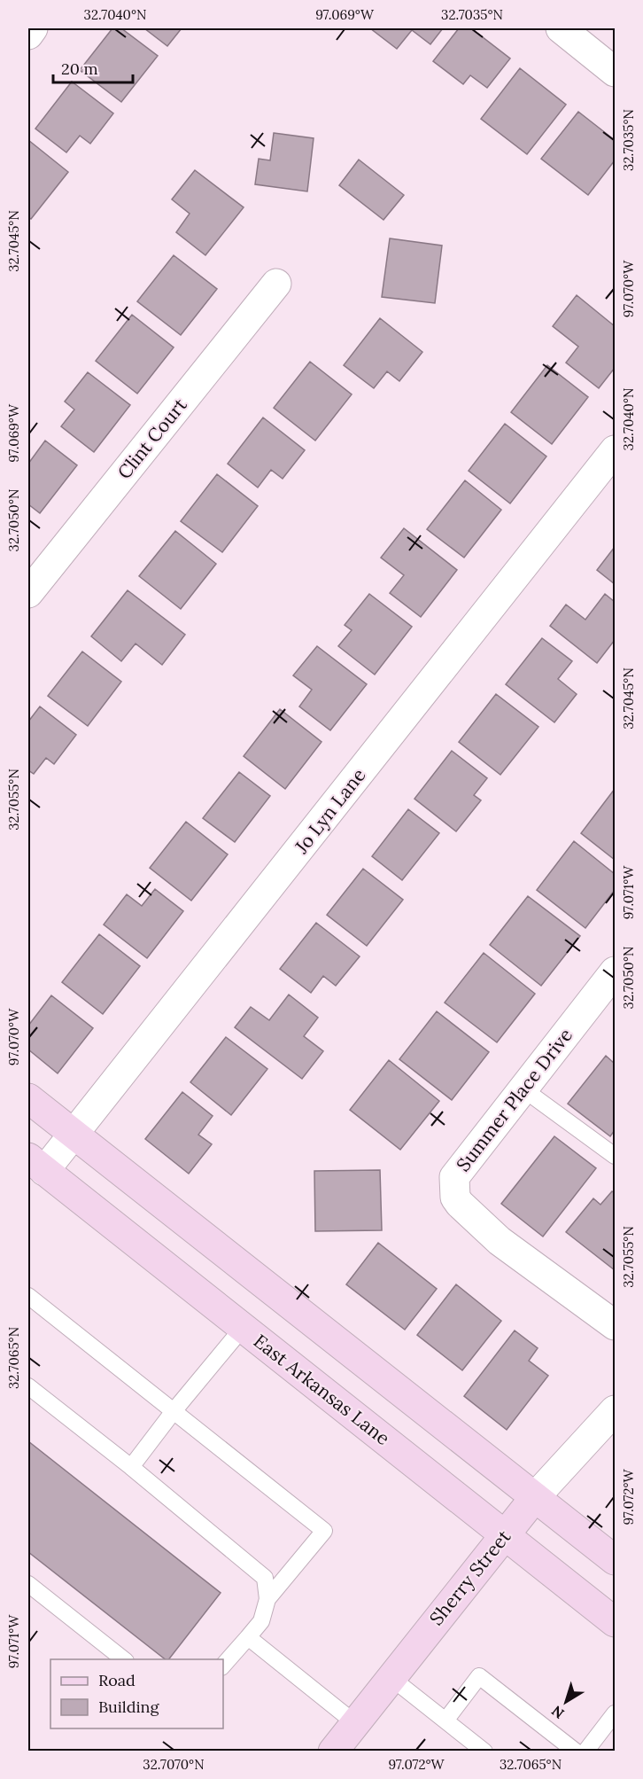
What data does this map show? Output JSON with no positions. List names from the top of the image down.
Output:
{
  "streets": {
    "main road": ["East Arkansas Lane", "Sherry Street"],
    "street": ["Clint Court", "Jo Lyn Lane", "Summer Place Drive"]
  },
  "crossings": [
    ["Jo Lyn Lane", "East Arkansas Lane"],
    ["East Arkansas Lane", "Sherry Street"]
  ],
  "legend": ["Road", "Building"],
  "scale_bar": "20 m",
  "north": "bottom left",
  "coordinates": [
    "32.7040°N",
    "97.069°W",
    "32.7035°N",
    "32.7045°N",
    "97.070°W",
    "32.7050°N",
    "32.7055°N",
    "97.071°W",
    "32.7065°N",
    "97.072°W",
    "32.7070°N"
  ]
}
